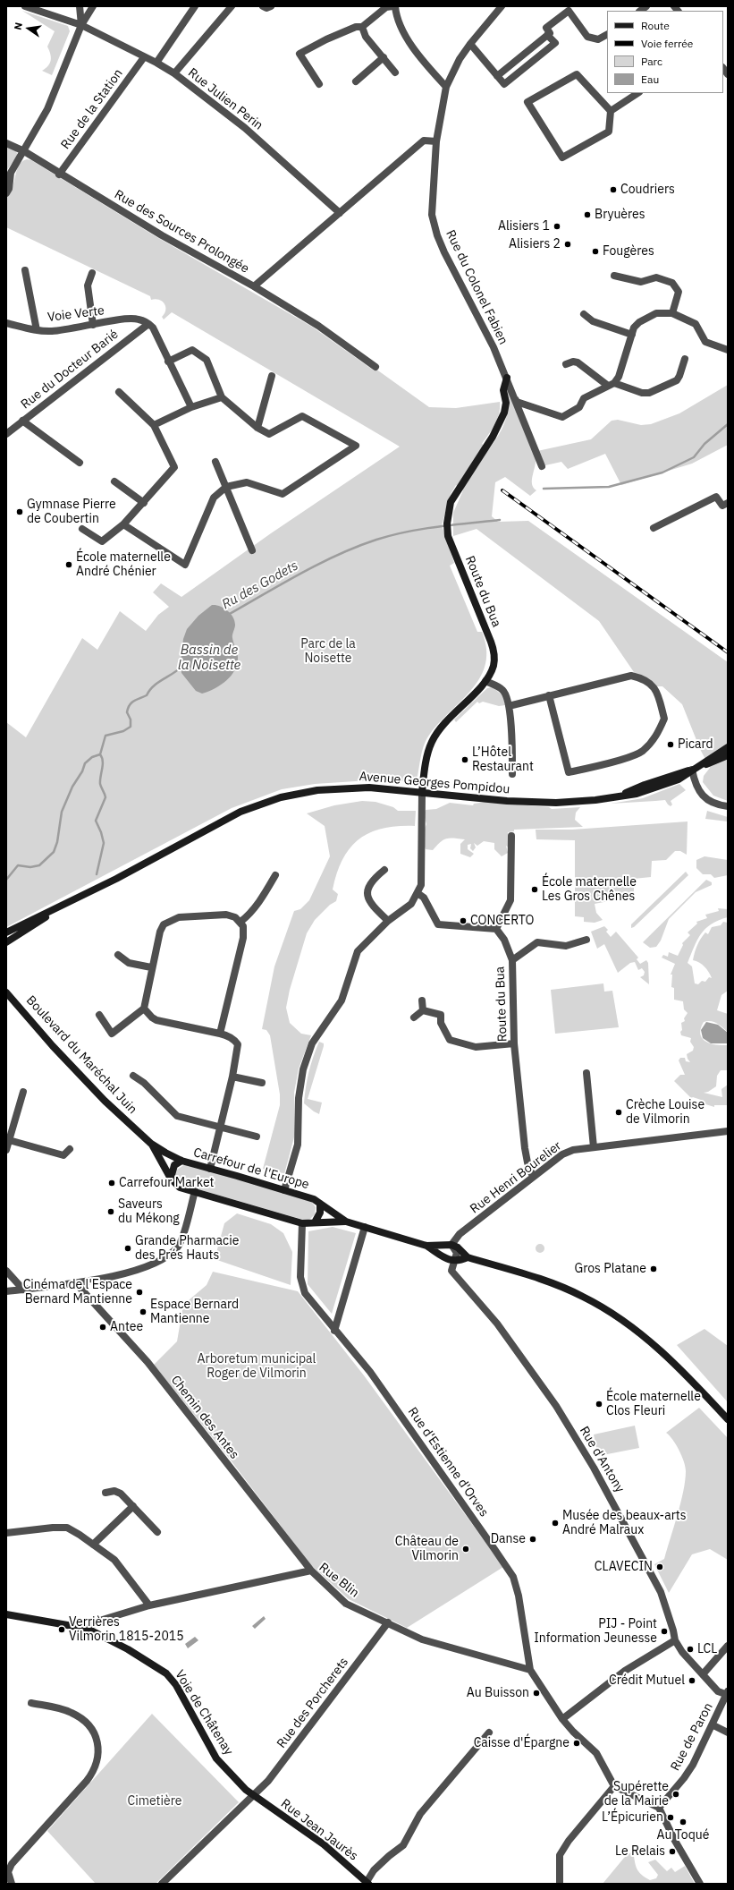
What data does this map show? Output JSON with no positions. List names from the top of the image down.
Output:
{
  "streets": {
    "street": [
      "Rue Julien Perin",
      "Rue de la Station",
      "Rue des Sources Prolongée",
      "Rue du Colonel Fabien",
      "Voie Verte",
      "Rue du Docteur Barié",
      "Route du Bua",
      "Avenue Georges Pompidou",
      "Boulevard du Maréchal Juin",
      "Carrefour de l'Europe",
      "Rue Henri Bourelier",
      "Chemin des Antes",
      "Rue d'Antony",
      "Rue d'Estienne d'Orves",
      "Rue Blin",
      "Rue des Porcherets",
      "Voie de Châtenay",
      "Rue de Paron",
      "Rue Jean Jaurès"
    ]
  },
  "crossings": [
    ["Rue Julien Perin", "Rue de la Station"],
    ["Rue Julien Perin", "Rue des Sources Prolongée"],
    ["Rue de la Station", "Rue des Sources Prolongée"],
    ["Rue des Sources Prolongée", "Rue du Colonel Fabien"],
    ["Rue du Colonel Fabien", "Route du Bua"],
    ["Voie Verte", "Rue du Docteur Barié"],
    ["Route du Bua", "Rue Henri Bourelier"],
    ["Boulevard du Maréchal Juin", "Carrefour de l'Europe"],
    ["Chemin des Antes", "Rue Blin"],
    ["Rue d'Antony", "Rue de Paron"],
    ["Rue d'Estienne d'Orves", "Rue Blin"],
    ["Rue Blin", "Rue des Porcherets"],
    ["Rue Blin", "Voie de Châtenay"],
    ["Rue des Porcherets", "Voie de Châtenay"],
    ["Rue des Porcherets", "Rue Jean Jaurès"],
    ["Voie de Châtenay", "Rue Jean Jaurès"]
  ],
  "water": ["Ru des Godets", "Bassin de la Noisette"],
  "parks": ["Parc de la Noisette", "Arboretum municipal Roger de Vilmorin", "Cimetière"],
  "places": [
    "Coudriers",
    "Bryuères",
    "Alisiers 1",
    "Alisiers 2",
    "Fougères",
    "Gymnase Pierre de Coubertin",
    "École maternelle André Chénier",
    "Picard",
    "L’Hôtel Restaurant",
    "École maternelle Les Gros Chênes",
    "CONCERTO",
    "Crèche Louise de Vilmorin",
    "Carrefour Market",
    "Saveurs du Mékong",
    "Grande Pharmacie des Prés Hauts",
    "Gros Platane",
    "Cinéma de l'Espace Bernard Mantienne",
    "Espace Bernard Mantienne",
    "Antee",
    "École maternelle Clos Fleuri",
    "Musée des beaux-arts André Malraux",
    "Danse",
    "Château de Vilmorin",
    "CLAVECIN",
    "Verrières Vilmorin 1815-2015",
    "PIJ - Point Information Jeunesse",
    "LCL",
    "Crédit Mutuel",
    "Au Buisson",
    "Caisse d'Épargne",
    "Supérette de la Mairie",
    "L’Épicurien",
    "Au Toqué",
    "Le Relais"
  ],
  "legend": [
    "Route",
    "Voie ferrée",
    "Parc",
    "Eau"
  ],
  "north": "left"
}
